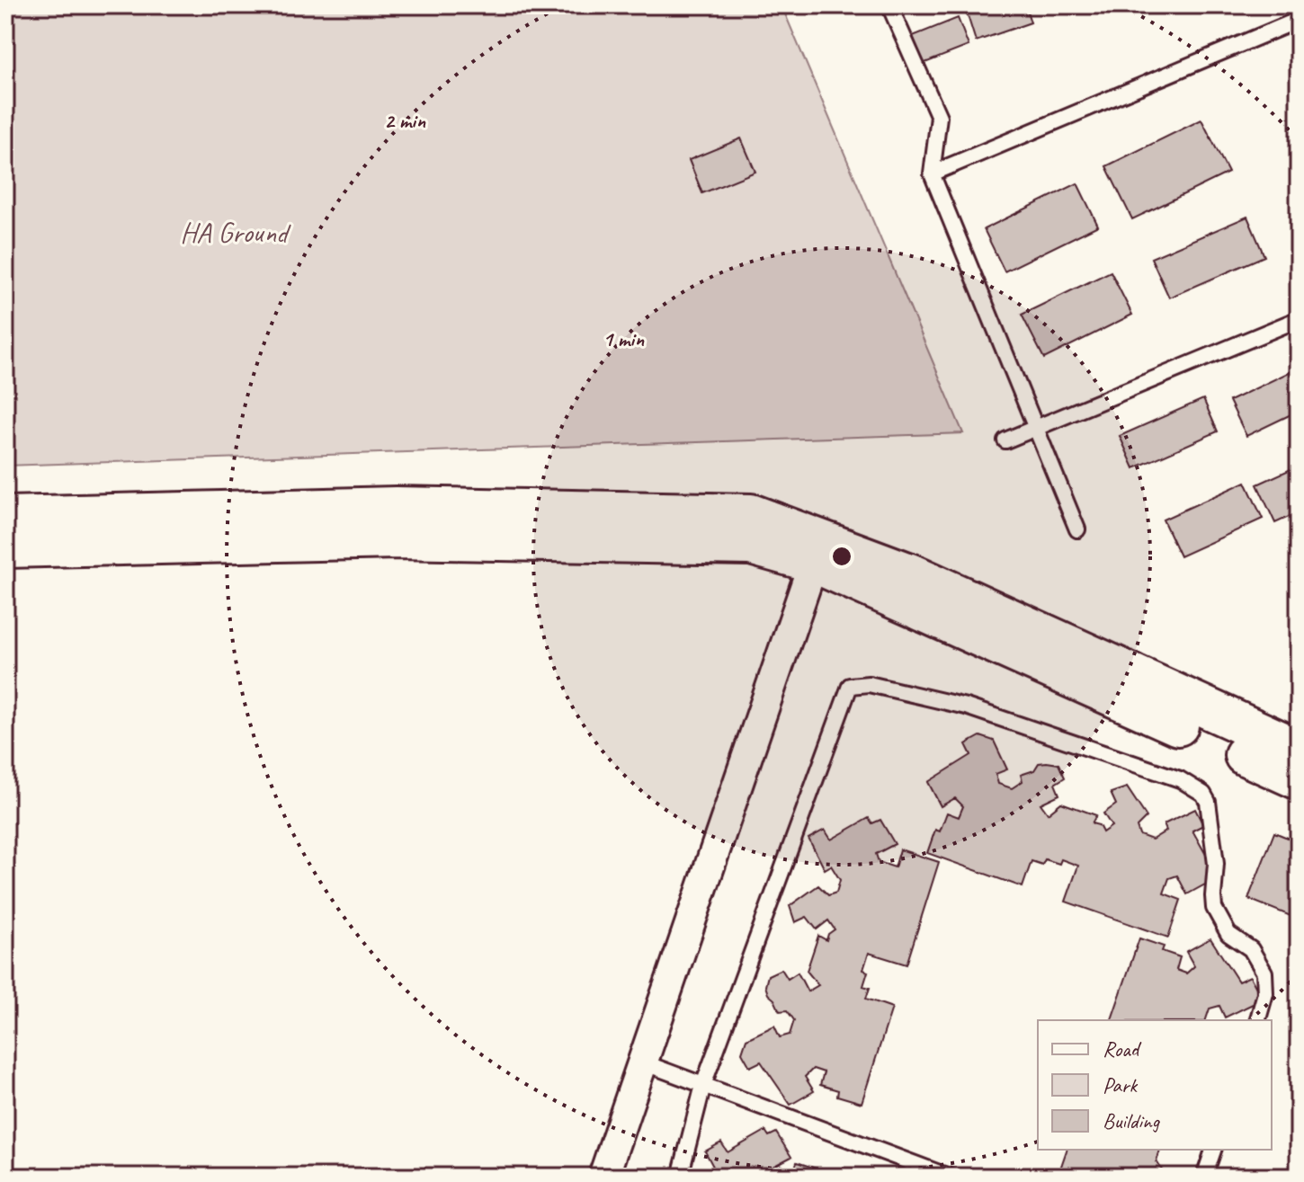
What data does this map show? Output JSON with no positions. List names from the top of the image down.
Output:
{
  "parks": ["HA Ground"],
  "legend": ["Road", "Park", "Building"],
  "rings": ["2 min", "1 min"]
}
